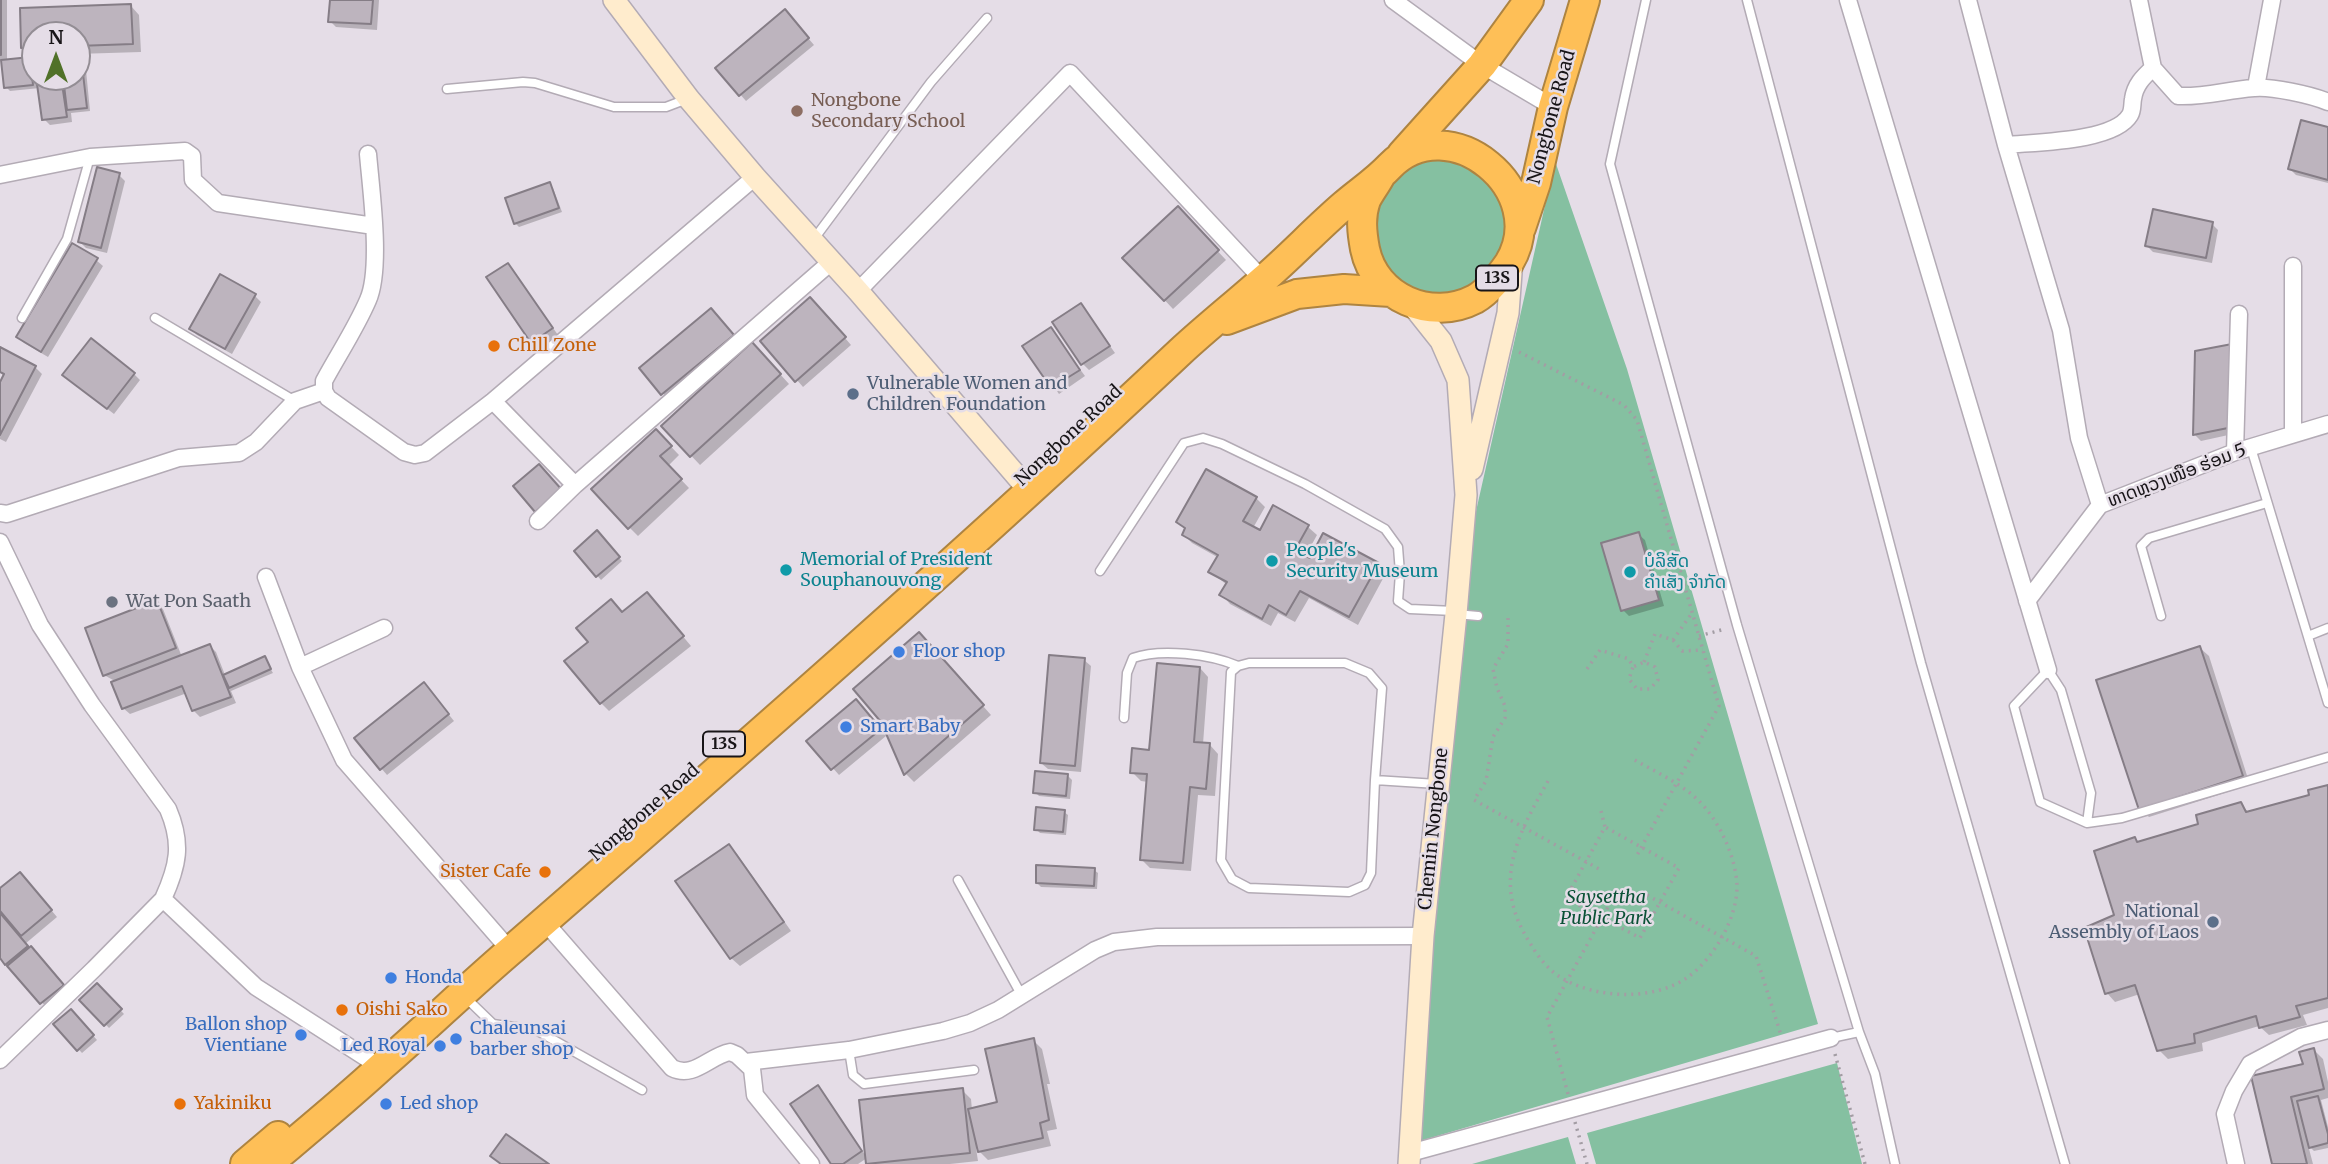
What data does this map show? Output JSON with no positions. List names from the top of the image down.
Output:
{
  "streets": {
    "highway": ["Nongbone Road", "13S"],
    "street": ["ທາດຫຼວງເໜືອ ຮ່ອມ 5", "Chemin Nongbone"]
  },
  "crossings": [
    ["Nongbone Road", "Chemin Nongbone"]
  ],
  "parks": ["Saysettha Public Park"],
  "places": [
    "Nongbone Secondary School",
    "Chill Zone",
    "Vulnerable Women and Children Foundation",
    "People's Security Museum",
    "Memorial of President Souphanouvong",
    "ບໍລິສັດ ຄຳເສັງ ຈຳກັດ",
    "Wat Pon Saath",
    "Floor shop",
    "Smart Baby",
    "Sister Cafe",
    "National Assembly of Laos",
    "Honda",
    "Oishi Sako",
    "Ballon shop Vientiane",
    "Chaleunsai barber shop",
    "Led Royal",
    "Yakiniku",
    "Led shop"
  ],
  "north": "top"
}
